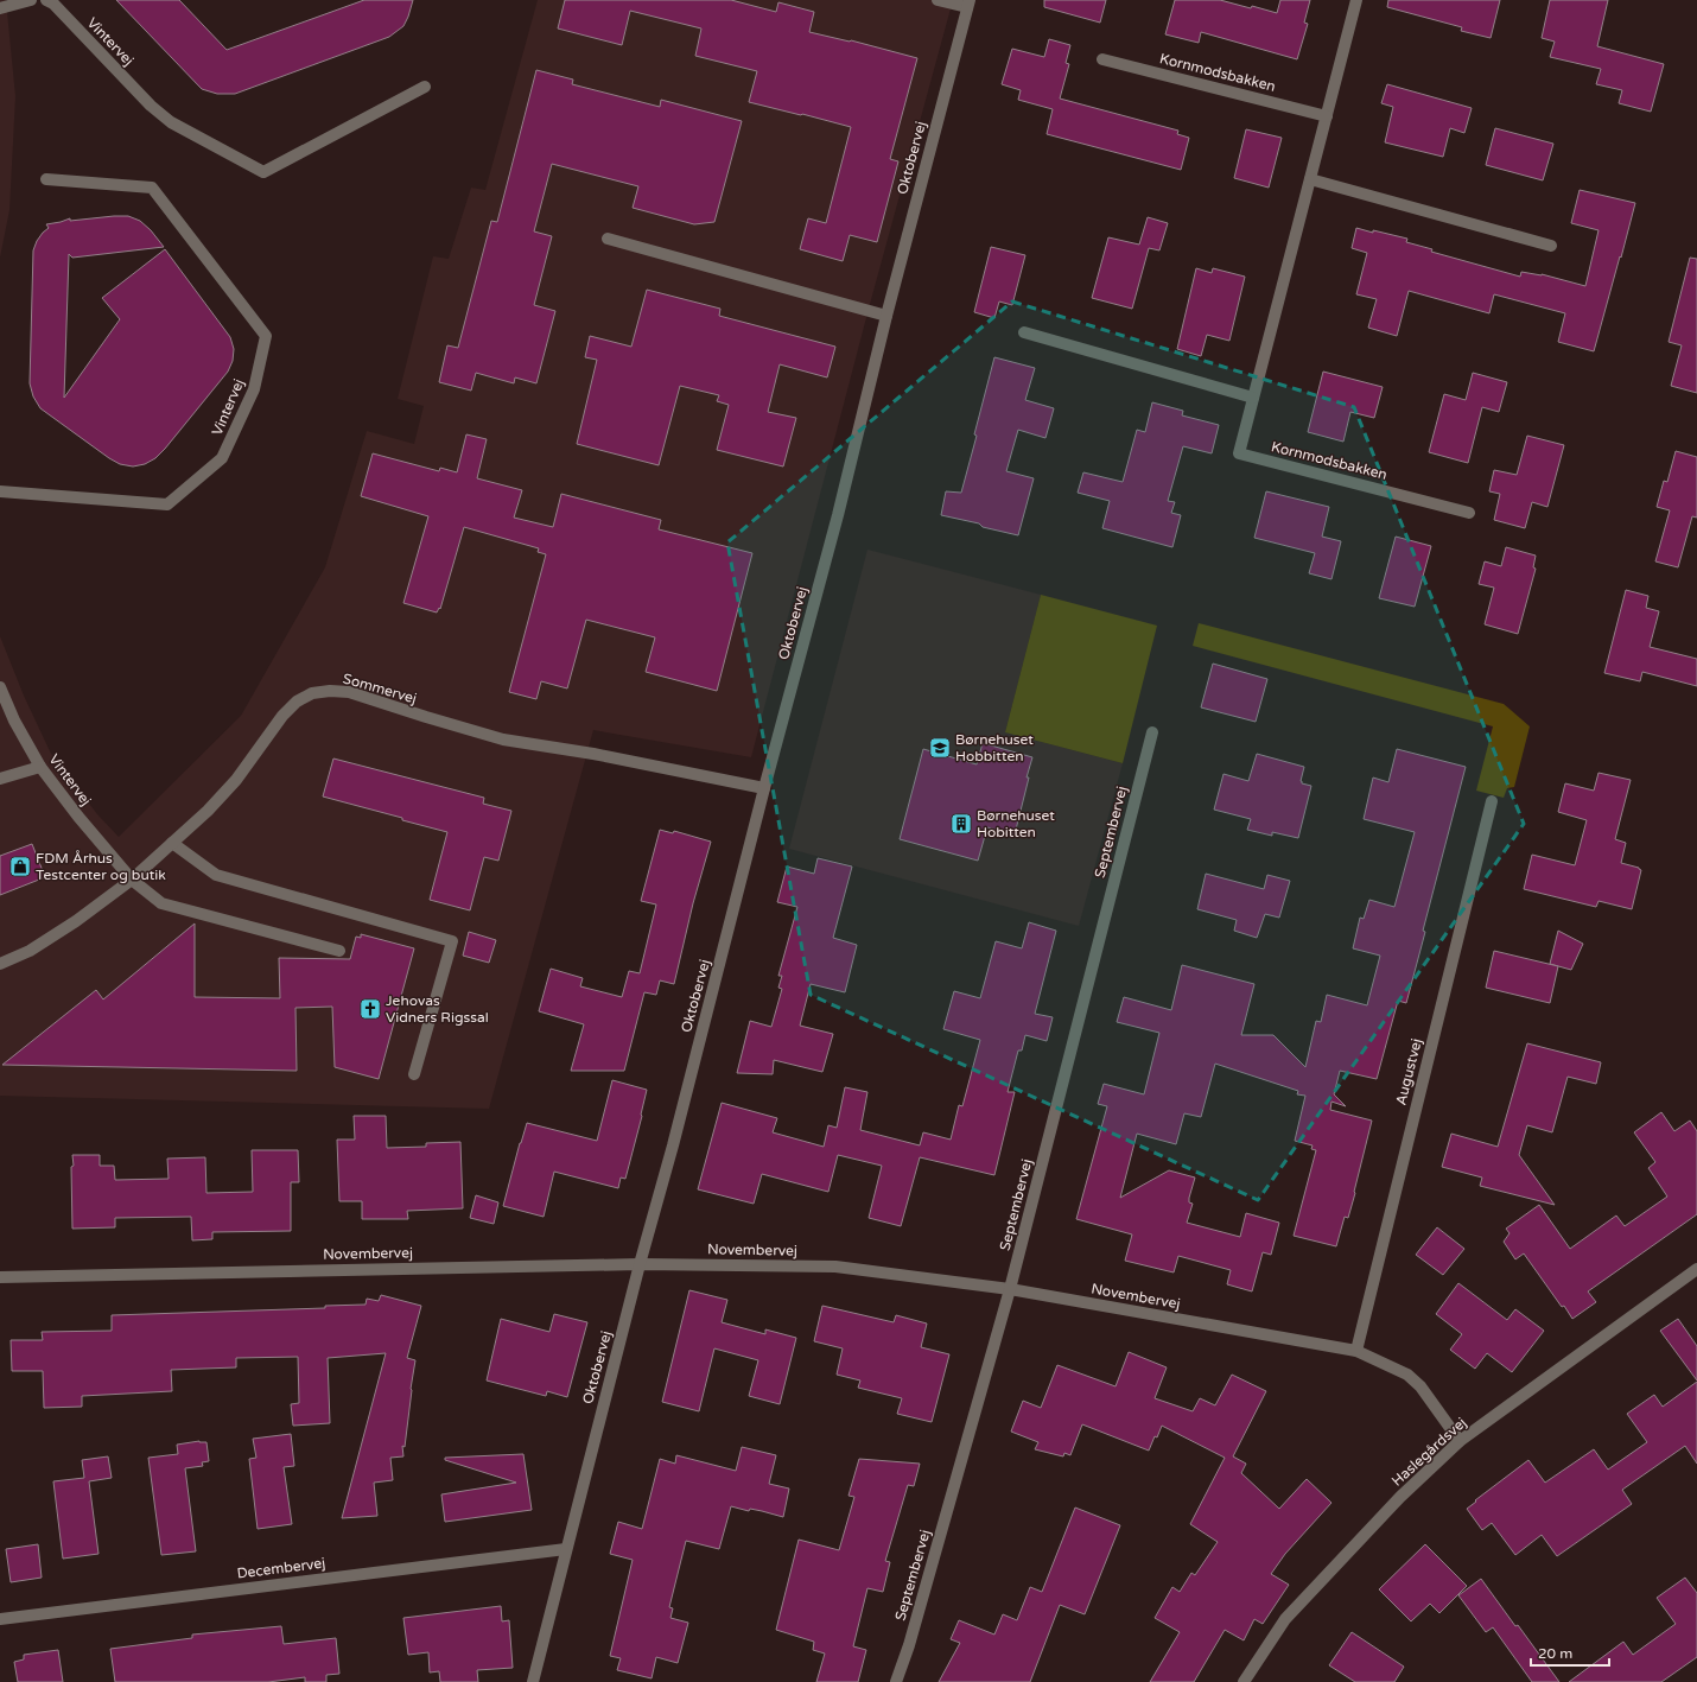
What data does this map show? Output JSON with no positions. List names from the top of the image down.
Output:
{
  "streets": {
    "street": [
      "Vintervej",
      "Kornmodsbakken",
      "Oktobervej",
      "Sommervej",
      "Septembervej",
      "Augustvej",
      "Novembervej",
      "Haslegårdsvej",
      "Decembervej"
    ]
  },
  "crossings": [
    ["Vintervej", "Sommervej"],
    ["Oktobervej", "Sommervej"],
    ["Oktobervej", "Novembervej"],
    ["Oktobervej", "Decembervej"],
    ["Septembervej", "Novembervej"],
    ["Augustvej", "Novembervej"],
    ["Novembervej", "Haslegårdsvej"]
  ],
  "places": {
    "school or university": ["Børnehuset Hobbitten"],
    "building": ["Børnehuset Hobitten"],
    "shop": ["FDM Århus Testcenter og butik"],
    "church": ["Jehovas Vidners Rigssal"]
  },
  "scale_bar": "20 m"
}
